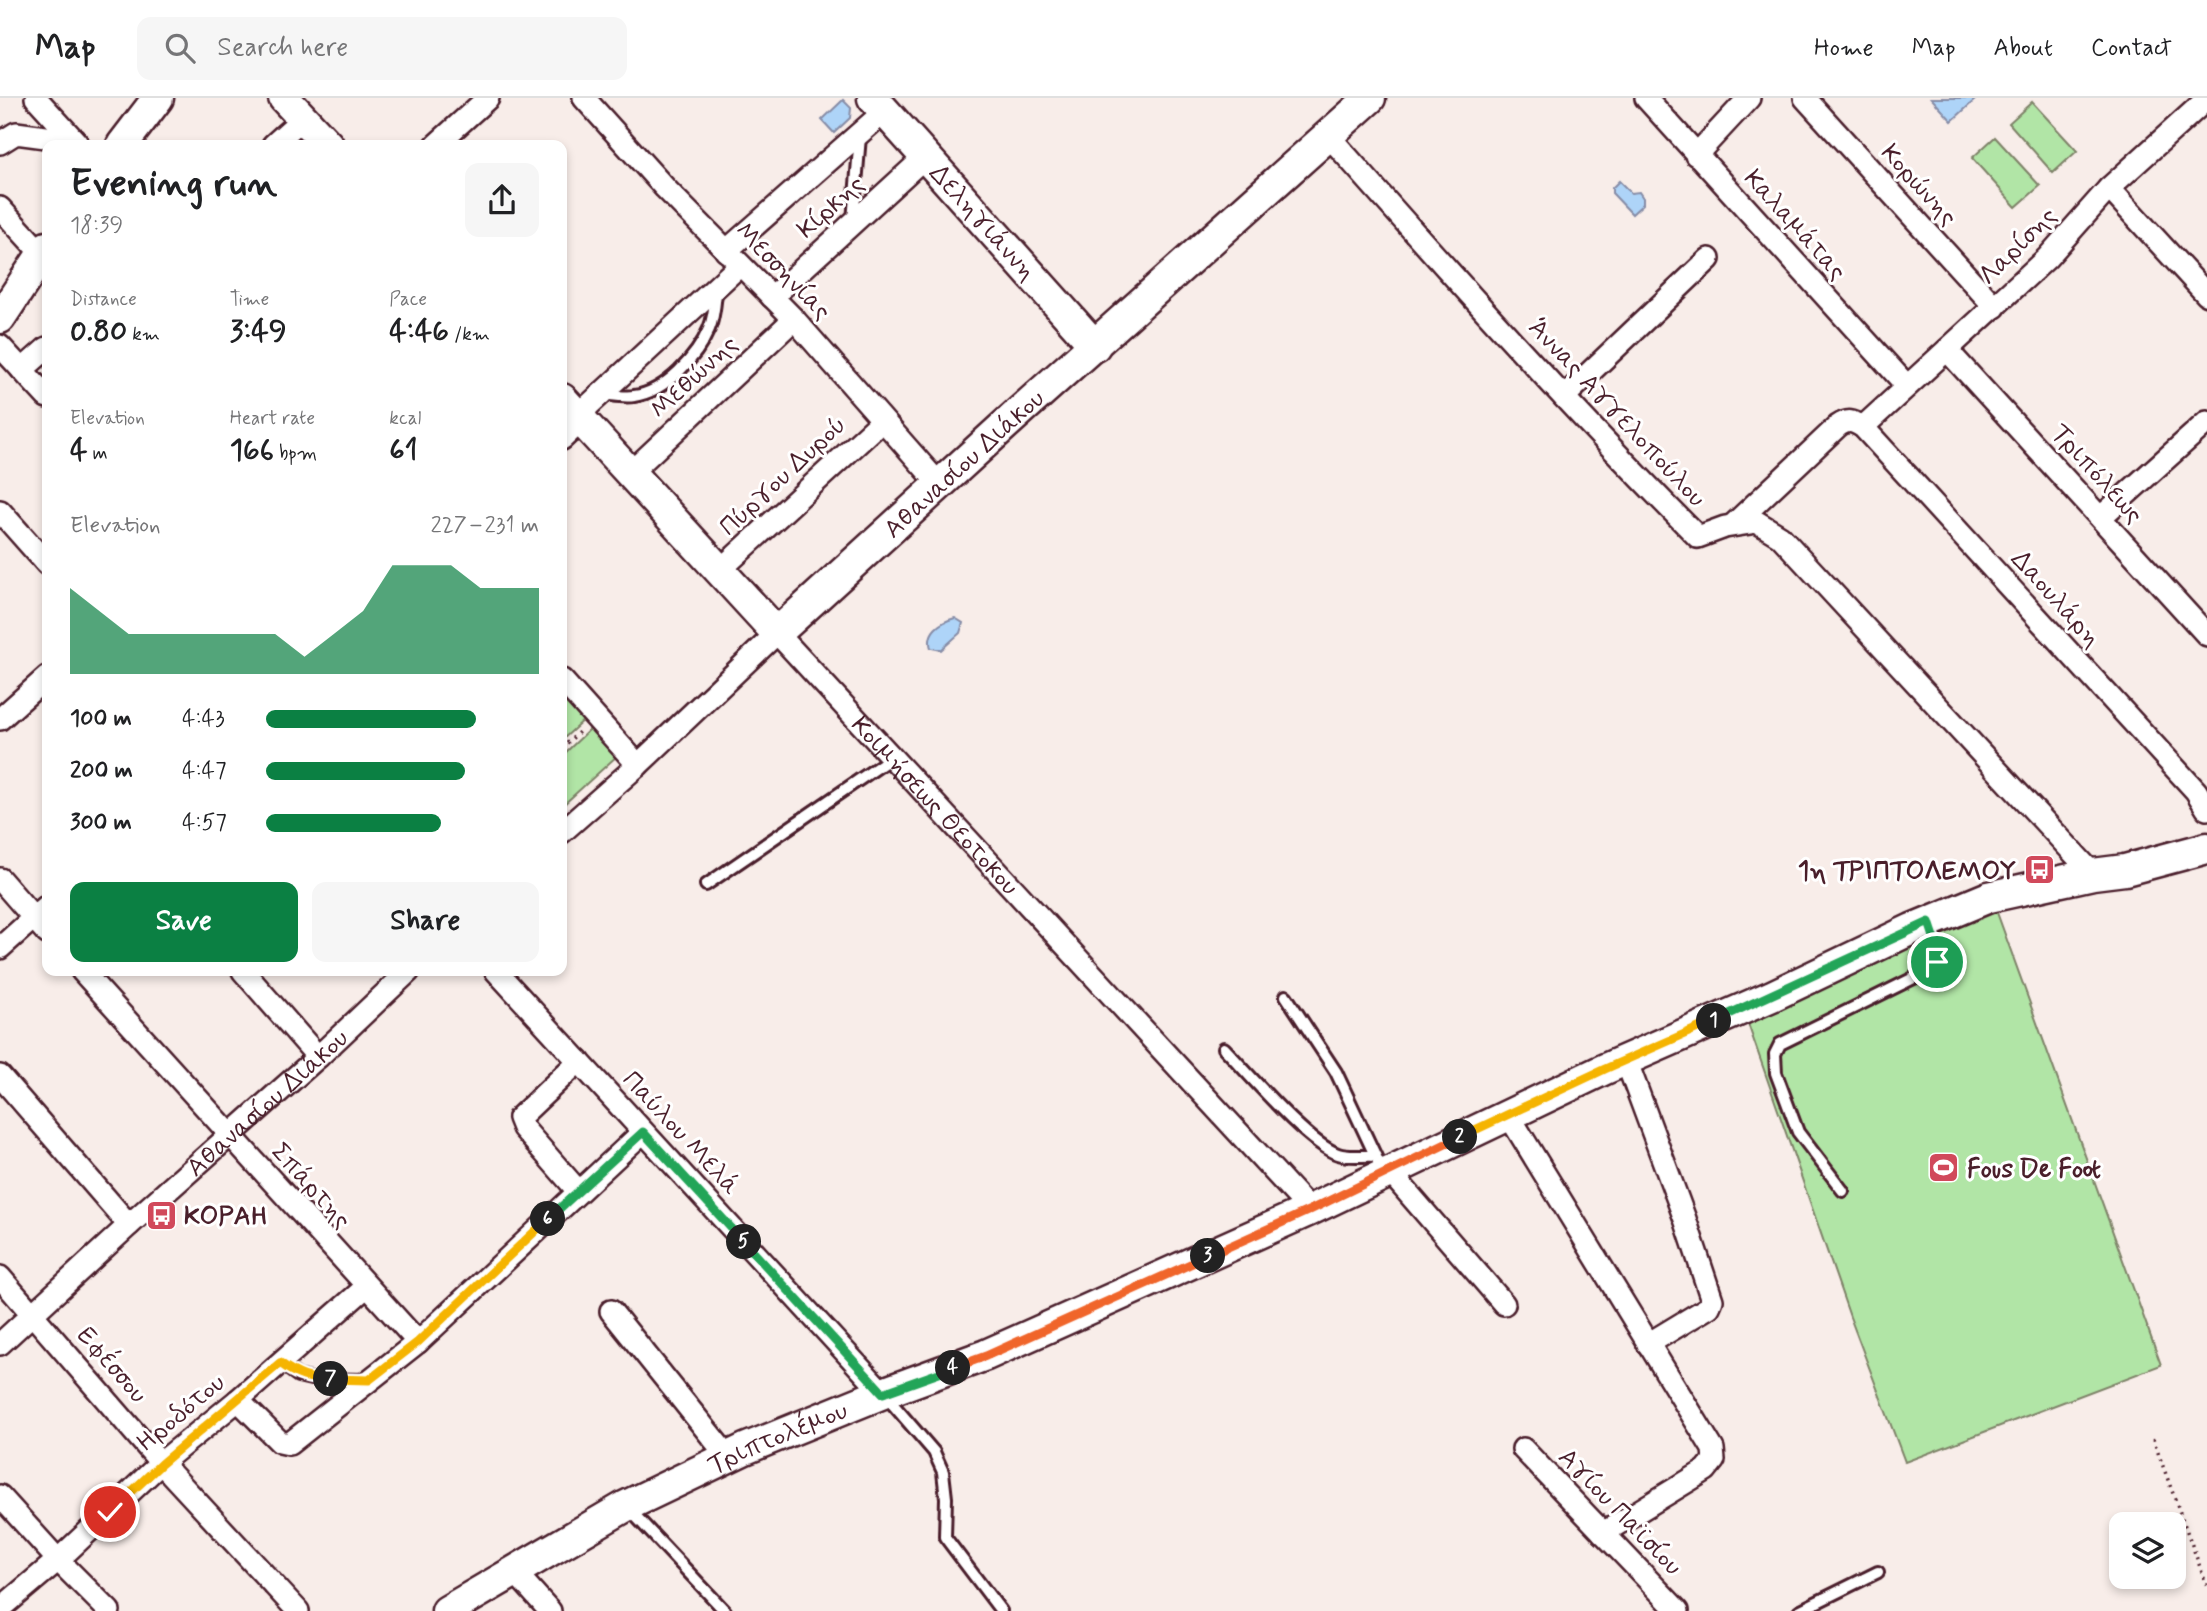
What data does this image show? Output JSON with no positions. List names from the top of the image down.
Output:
{
  "streets": {
    "street": [
      "Κορώνης",
      "Κίρκης",
      "Δεληγιάννη",
      "Καλαμάτας",
      "Λαρίσης",
      "Μεσσηνίας",
      "Μεθώνης",
      "Άννας Αγγελοπούλου",
      "Αθανασίου Διάκου",
      "Τριπόλεως",
      "Πύργου Δυρού",
      "Δαουλάρη",
      "Κοιμήσεως Θεοτοκου",
      "Παύλου Μελά",
      "Σπάρτης",
      "Εφέσσου",
      "Ηροδότου",
      "Τριπτολέμου",
      "Αγίου Παϊσίου"
    ]
  },
  "crossings": [
    ["Κορώνης", "Λαρίσης"],
    ["Κίρκης", "Δεληγιάννη"],
    ["Κίρκης", "Μεσσηνίας"],
    ["Δεληγιάννη", "Αθανασίου Διάκου"],
    ["Καλαμάτας", "Λαρίσης"],
    ["Λαρίσης", "Τριπόλεως"],
    ["Λαρίσης", "Δαουλάρη"],
    ["Μεσσηνίας", "Μεθώνης"],
    ["Μεσσηνίας", "Αθανασίου Διάκου"],
    ["Μεσσηνίας", "Πύργου Δυρού"],
    ["Μεθώνης", "Κοιμήσεως Θεοτοκου"],
    ["Άννας Αγγελοπούλου", "Αθανασίου Διάκου"],
    ["Άννας Αγγελοπούλου", "Τριπτολέμου"],
    ["Αθανασίου Διάκου", "Κοιμήσεως Θεοτοκου"],
    ["Αθανασίου Διάκου", "Σπάρτης"],
    ["Αθανασίου Διάκου", "Εφέσσου"],
    ["Πύργου Δυρού", "Κοιμήσεως Θεοτοκου"],
    ["Κοιμήσεως Θεοτοκου", "Τριπτολέμου"],
    ["Παύλου Μελά", "Τριπτολέμου"],
    ["Σπάρτης", "Ηροδότου"],
    ["Εφέσσου", "Ηροδότου"]
  ],
  "places": {
    "bus stop": ["1η ΤΡΙΠΤΟΛΕΜΟΥ", "ΚΟΡΑΗ"],
    "sports": ["Fous De Foot"]
  },
  "page": {
    "header": "Map",
    "search": "Search here",
    "nav": [
      "Home",
      "Map",
      "About",
      "Contact"
    ],
    "heading": ["Evening run", "18:39"],
    "stats": [
      ["Distance", "0.80 km"],
      ["Time", "3:49"],
      ["Pace", "4:46 /km"],
      ["Elevation", "4 m"],
      ["Heart rate", "166 bpm"],
      ["kcal", "61"]
    ],
    "chart": ["Elevation", "227–231 m"],
    "list": [
      {
        "name": "100 m",
        "note": "4:43"
      },
      {
        "name": "200 m",
        "note": "4:47"
      },
      {
        "name": "300 m",
        "note": "4:57"
      }
    ],
    "buttons": ["Save", "Share"],
    "pins": [
      "1",
      "2",
      "6",
      "5",
      "3",
      "4",
      "7"
    ]
  }
}
